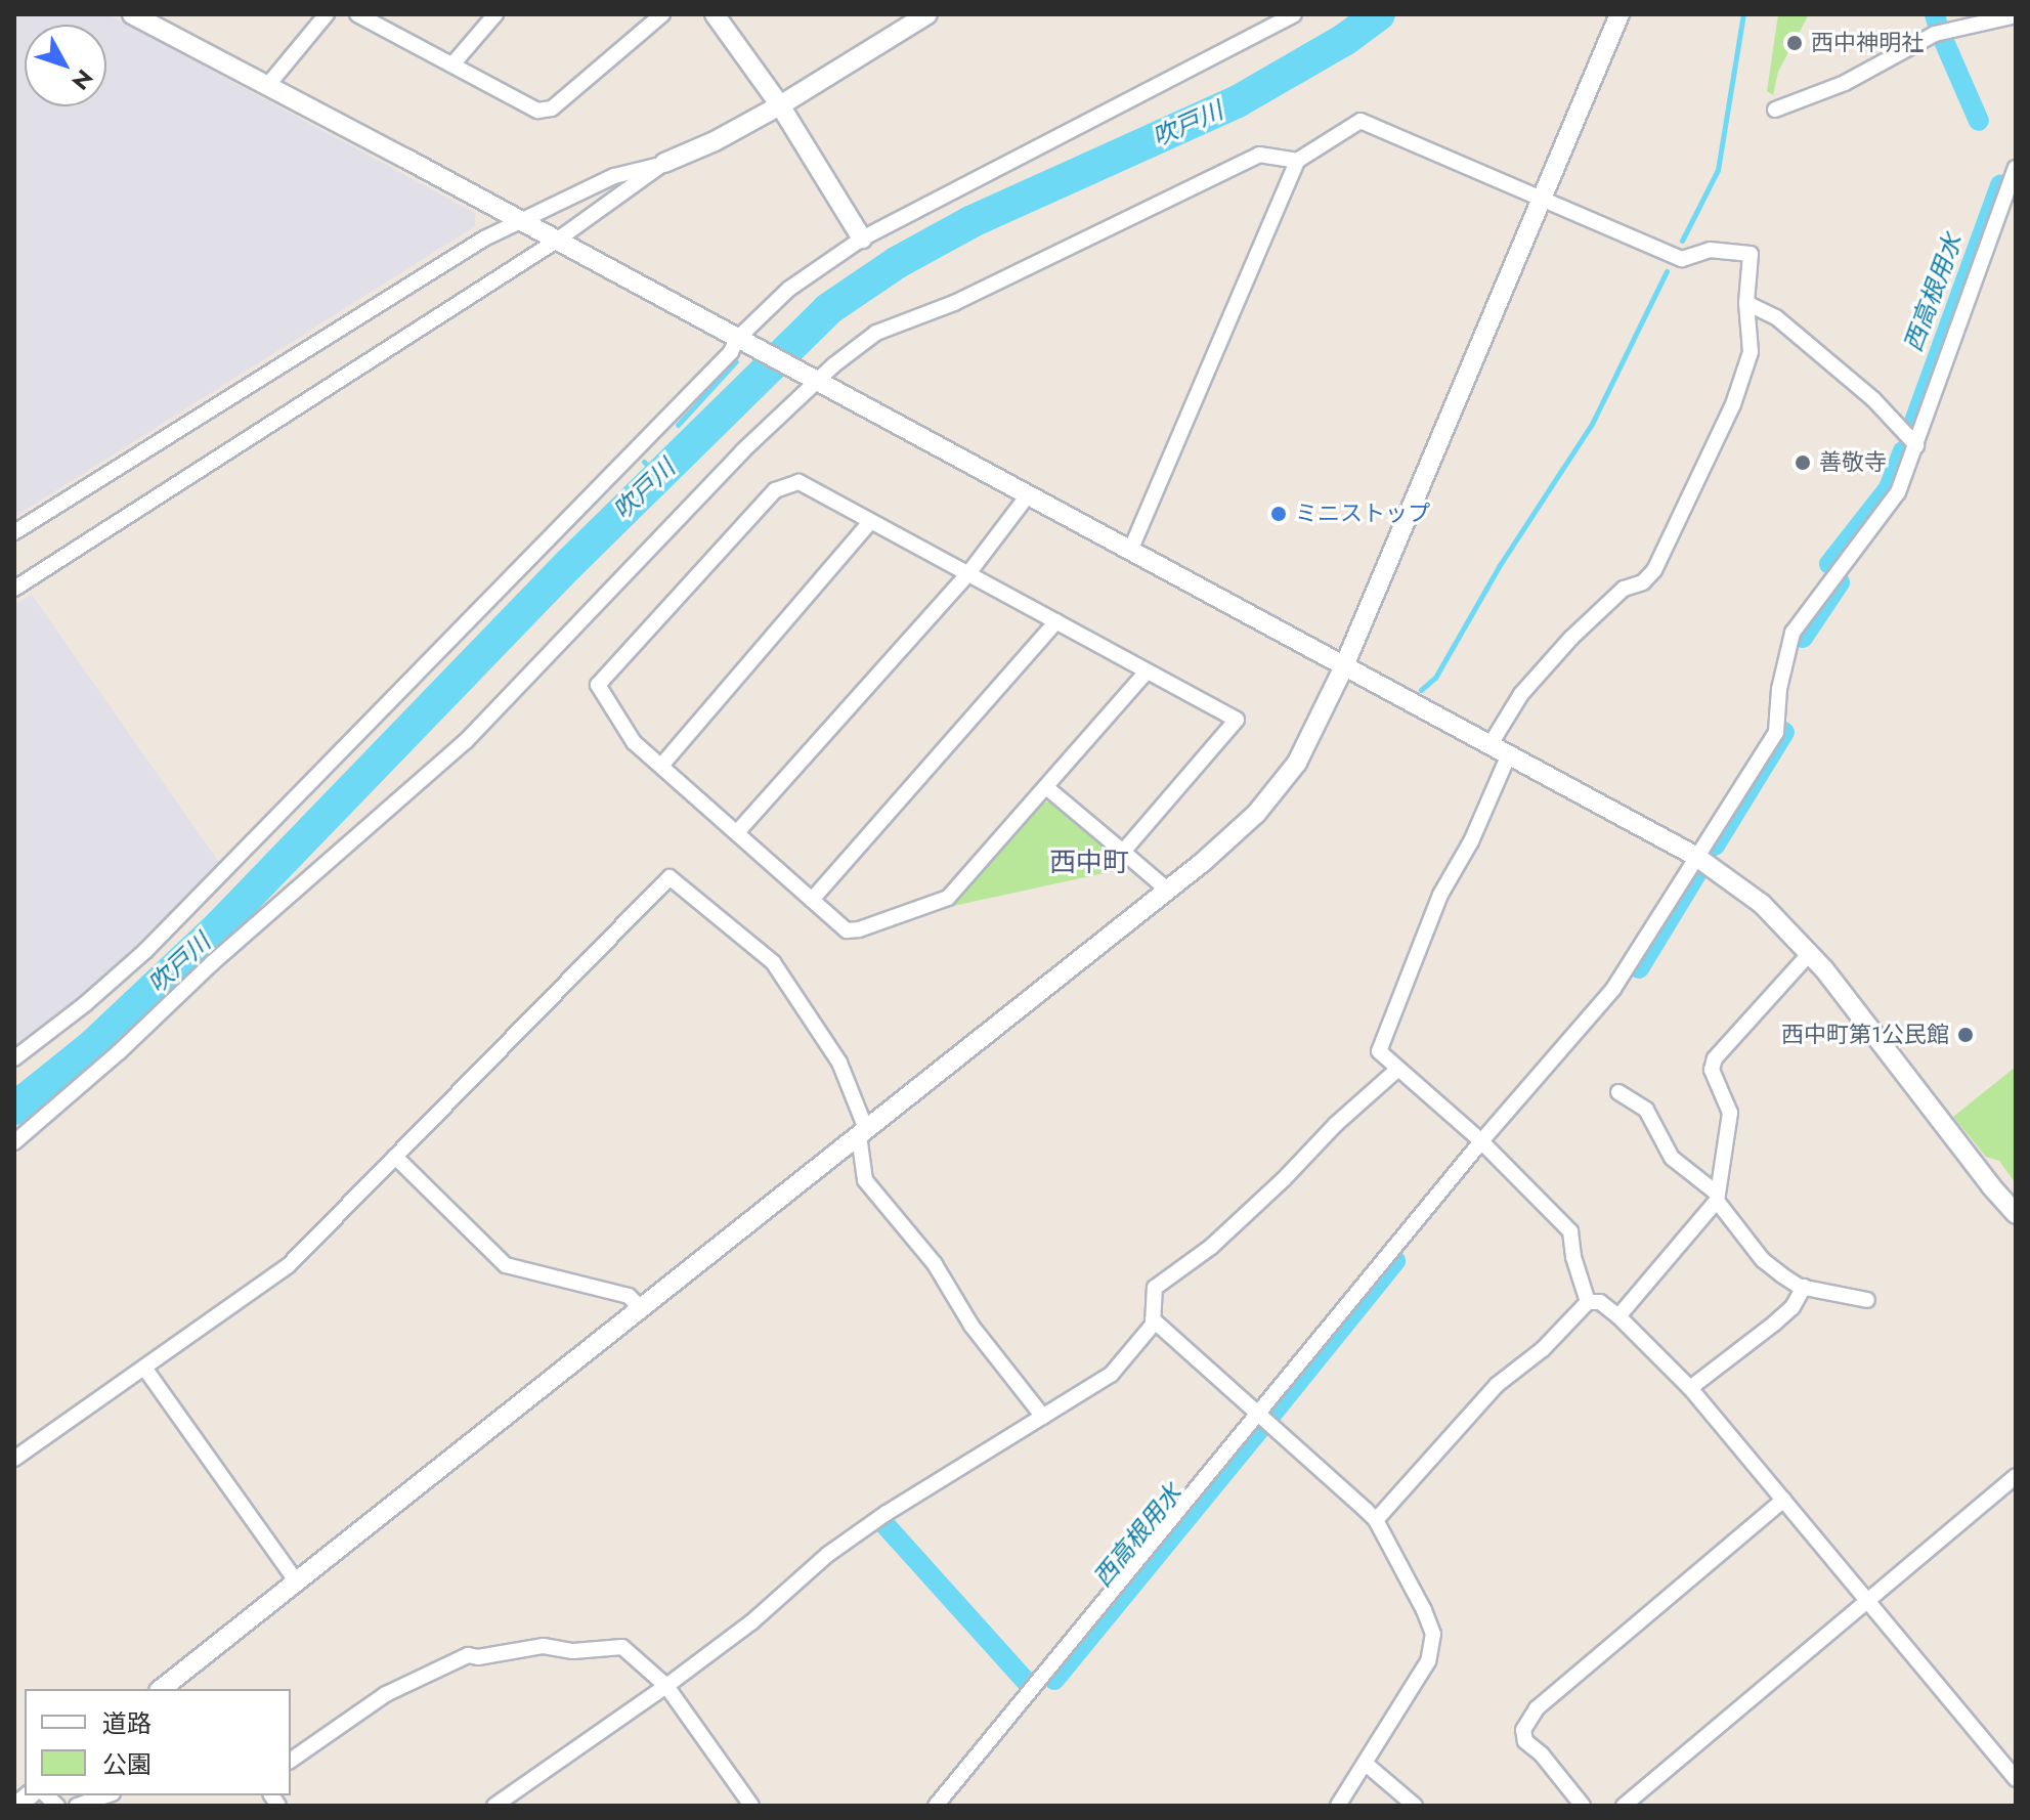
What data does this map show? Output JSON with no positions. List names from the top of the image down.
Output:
{
  "districts": ["西中町"],
  "water": ["吹戸川", "西高根用水"],
  "places": [
    "西中神明社",
    "善敬寺",
    "ミニストップ",
    "西中町第1公民館"
  ],
  "legend": ["道路", "公園"],
  "north": "bottom right"
}
